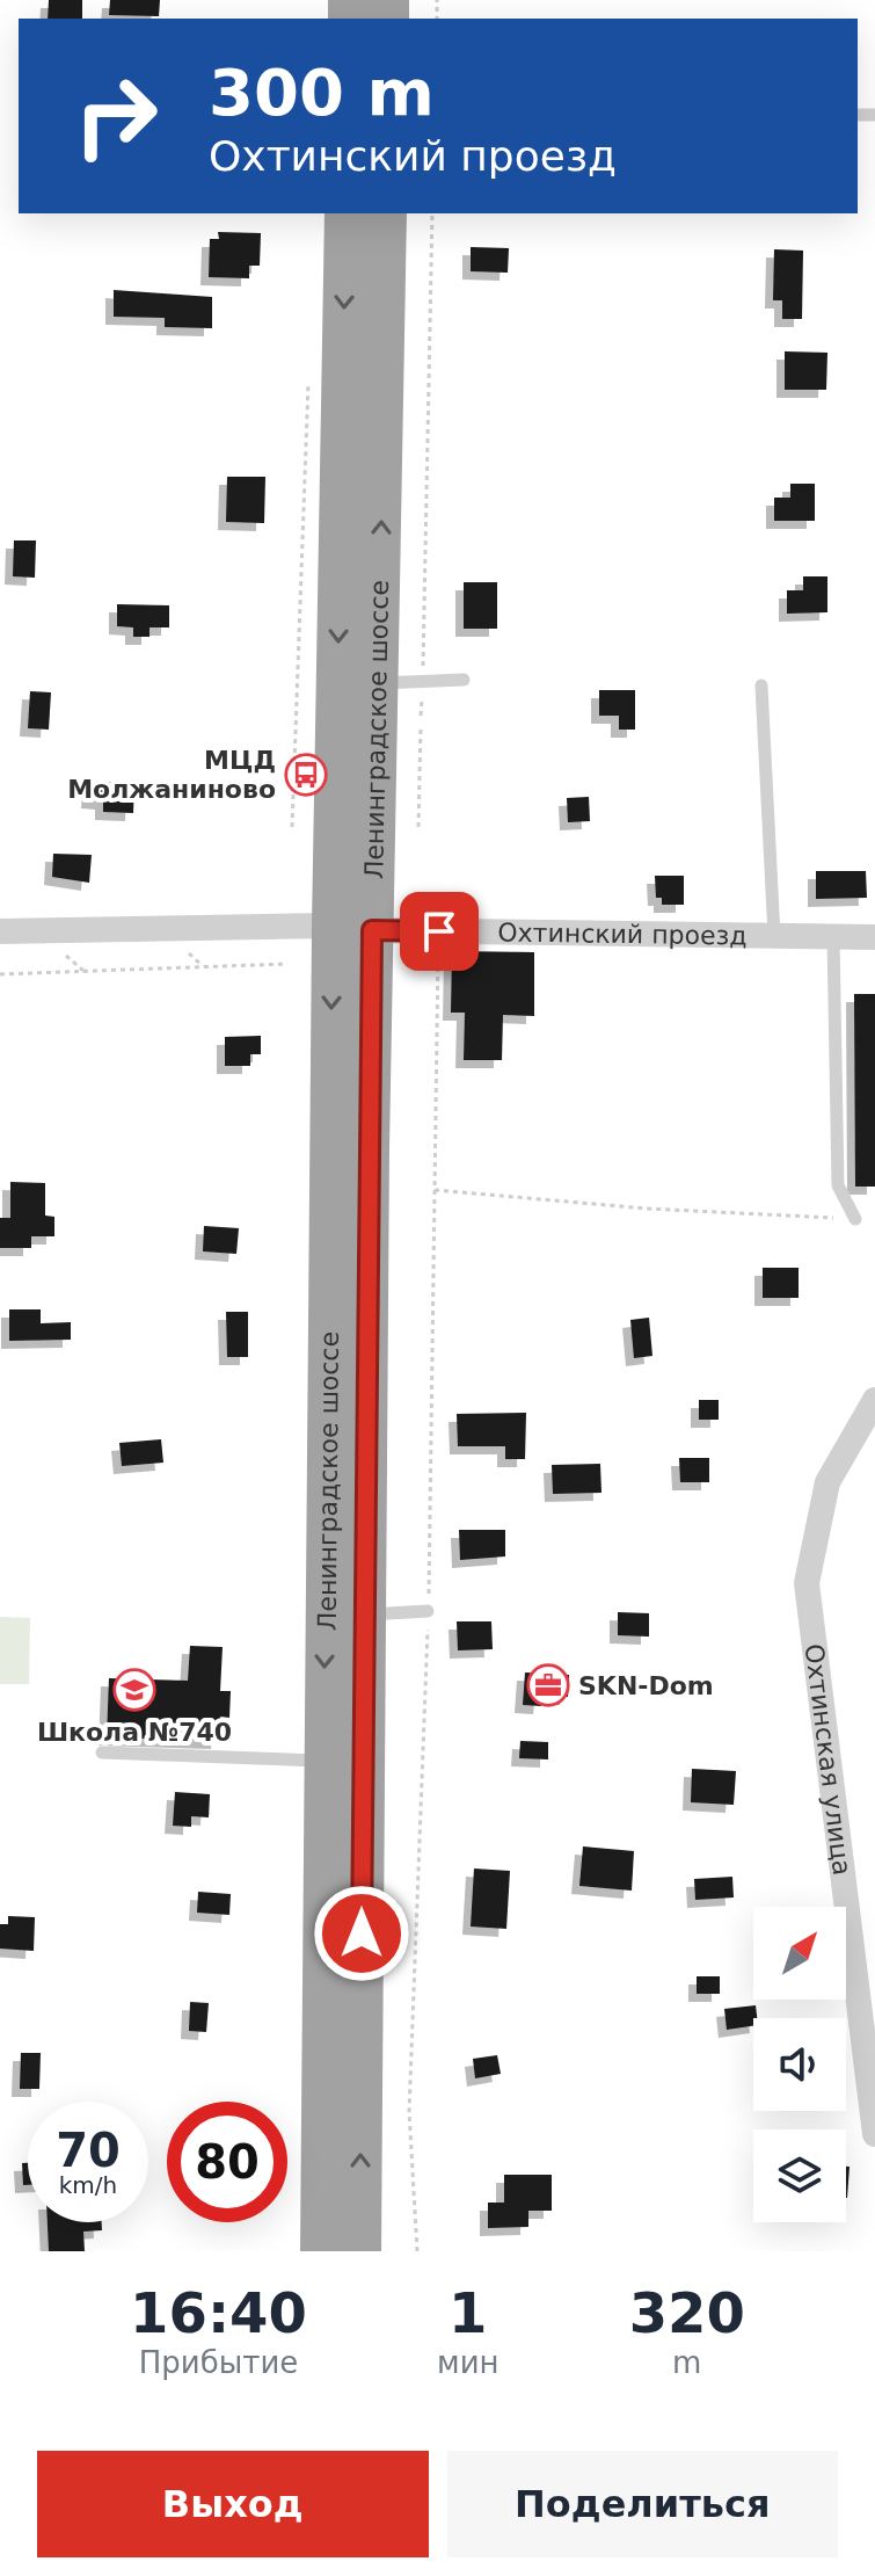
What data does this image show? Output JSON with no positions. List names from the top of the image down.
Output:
{
  "streets": {
    "highway": ["Ленинградское шоссе"],
    "street": ["Охтинский проезд", "Охтинская улица"]
  },
  "crossings": [
    ["Ленинградское шоссе", "Охтинский проезд"]
  ],
  "places": {
    "bus stop": ["МЦД Молжаниново"],
    "office": ["SKN-Dom"],
    "school or university": ["Школа №740"]
  },
  "north": "top right",
  "page": {
    "turn": ["300 m", "Охтинский проезд"],
    "speed": "70 km/h",
    "limit": "80",
    "eta": [
      "16:40",
      "Прибытие",
      "1",
      "мин",
      "320",
      "m"
    ],
    "buttons": ["Выход", "Поделиться"]
  }
}
